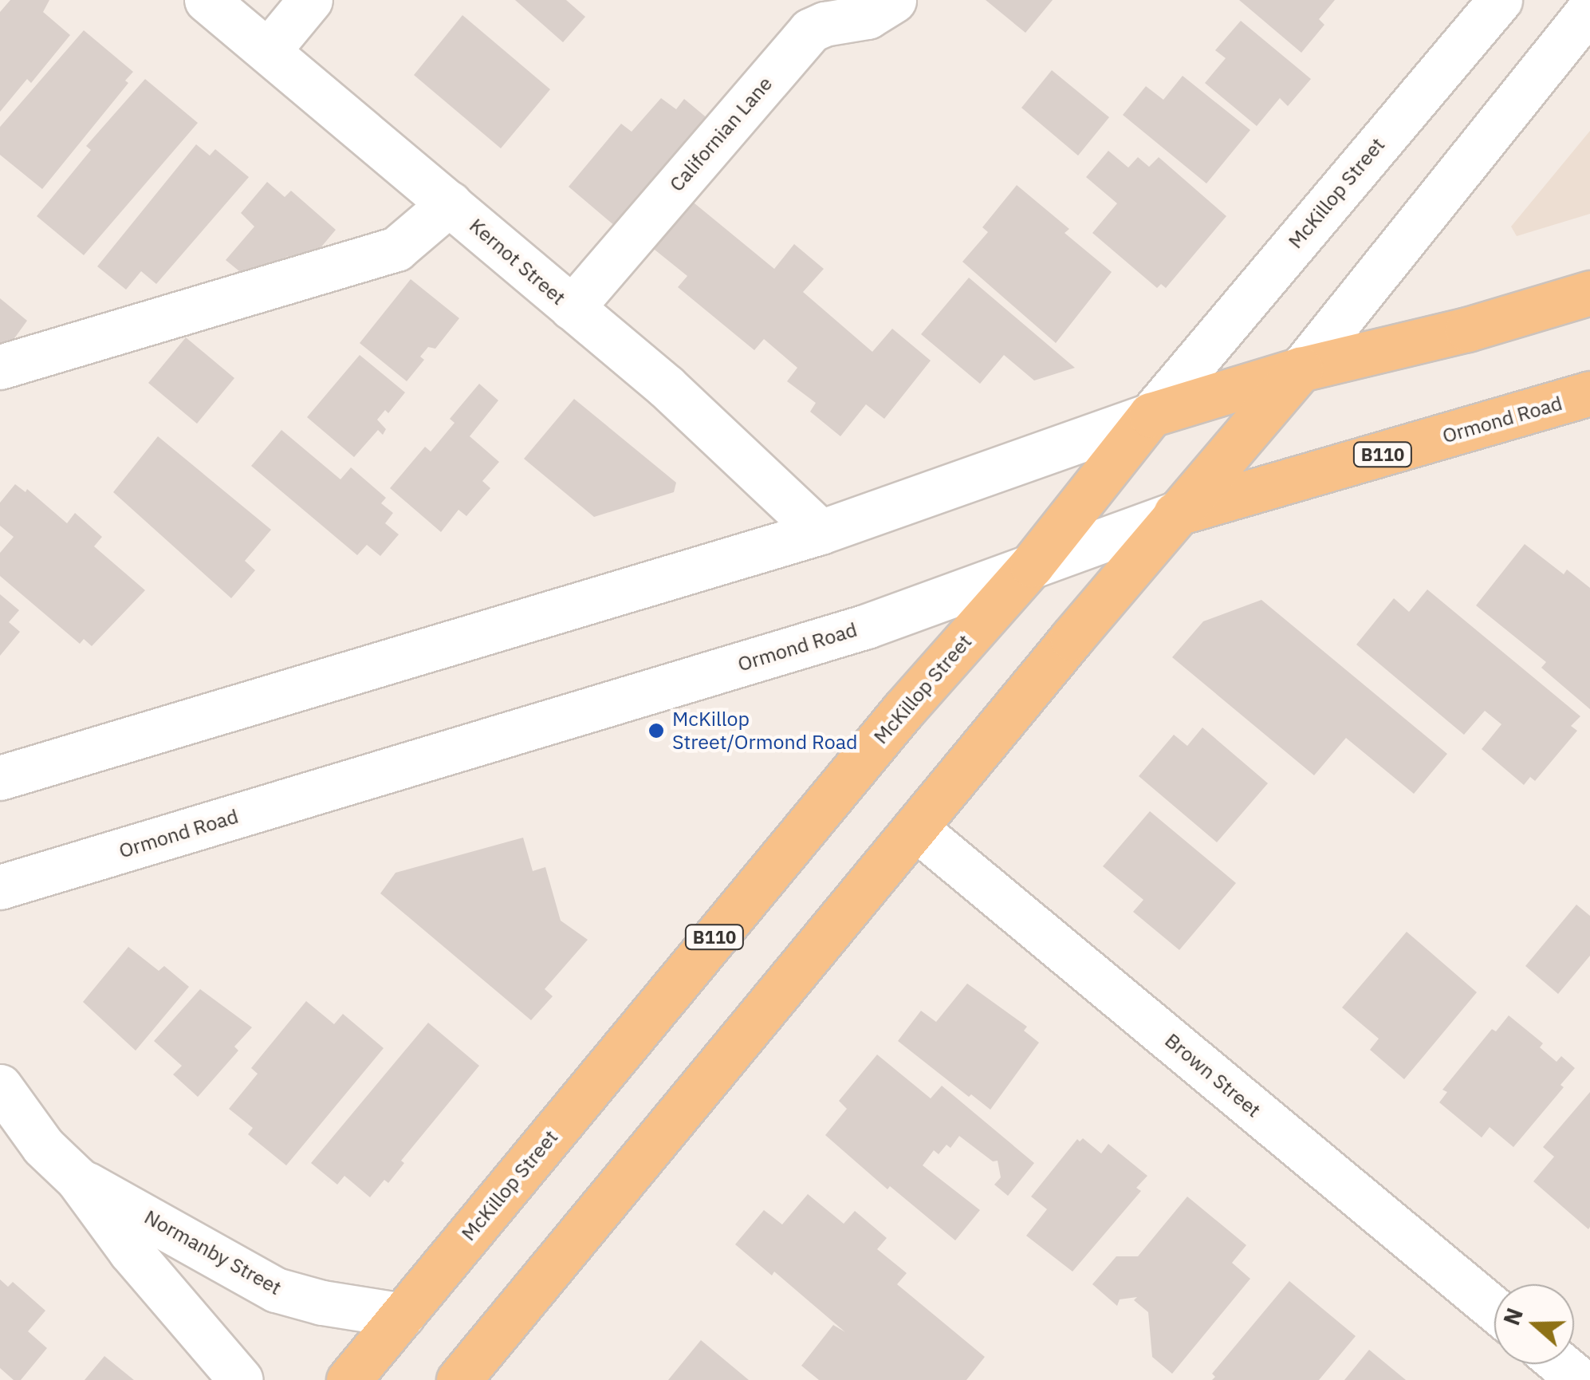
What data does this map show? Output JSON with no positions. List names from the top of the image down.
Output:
{
  "streets": {
    "highway": ["McKillop Street", "Ormond Road", "B110"],
    "street": [
      "Californian Lane",
      "Kernot Street",
      "Brown Street",
      "Normanby Street"
    ]
  },
  "crossings": [
    ["Californian Lane", "Kernot Street"],
    ["McKillop Street", "Ormond Road"],
    ["McKillop Street", "Normanby Street"]
  ],
  "places": ["McKillop Street/Ormond Road"],
  "north": "left"
}
